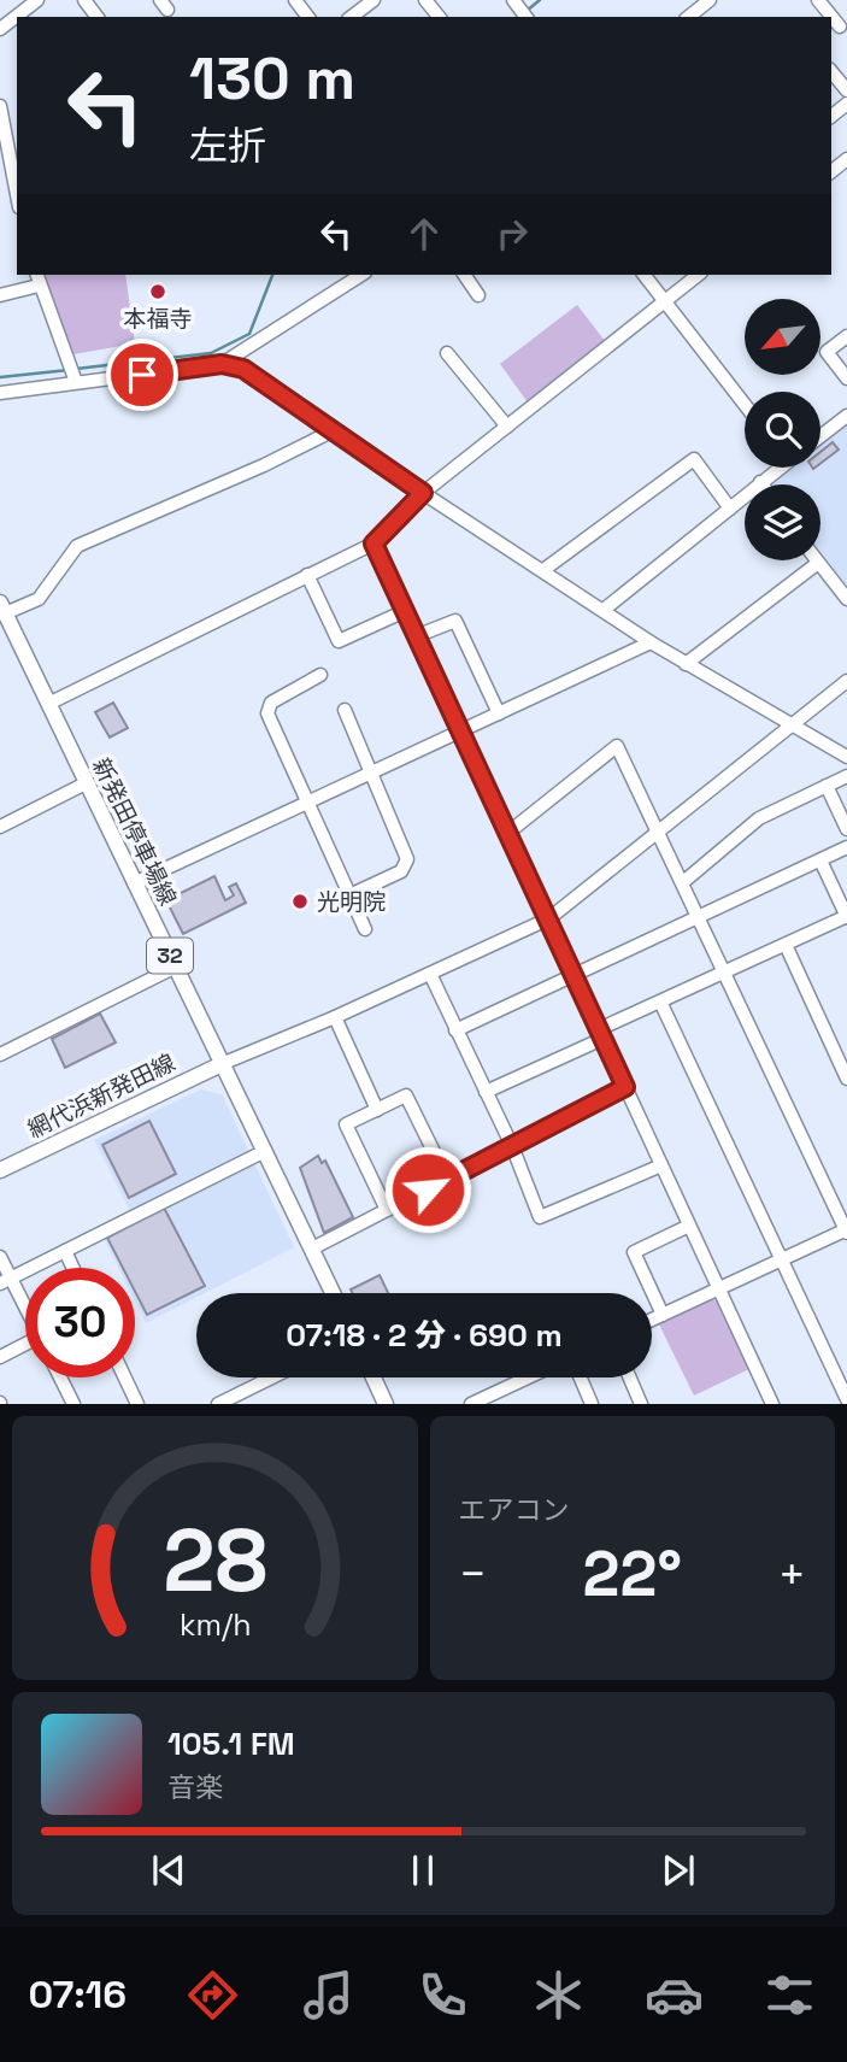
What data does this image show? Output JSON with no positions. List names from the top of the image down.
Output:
{
  "streets": {
    "main road": ["新発田停車場線", "32", "網代浜新発田線"]
  },
  "crossings": [
    ["新発田停車場線", "網代浜新発田線"]
  ],
  "places": ["本福寺", "光明院"],
  "north": "bottom left",
  "page": {
    "turn": ["130 m", "左折"],
    "limit": "30",
    "trip": "07:18 · 2 分 · 690 m",
    "tile": "エアコン",
    "heat": ["−", "22°", "+"],
    "song": ["105.1 FM", "音楽"],
    "tabs": "07:16",
    "gauge": ["28", "km/h"]
  }
}
